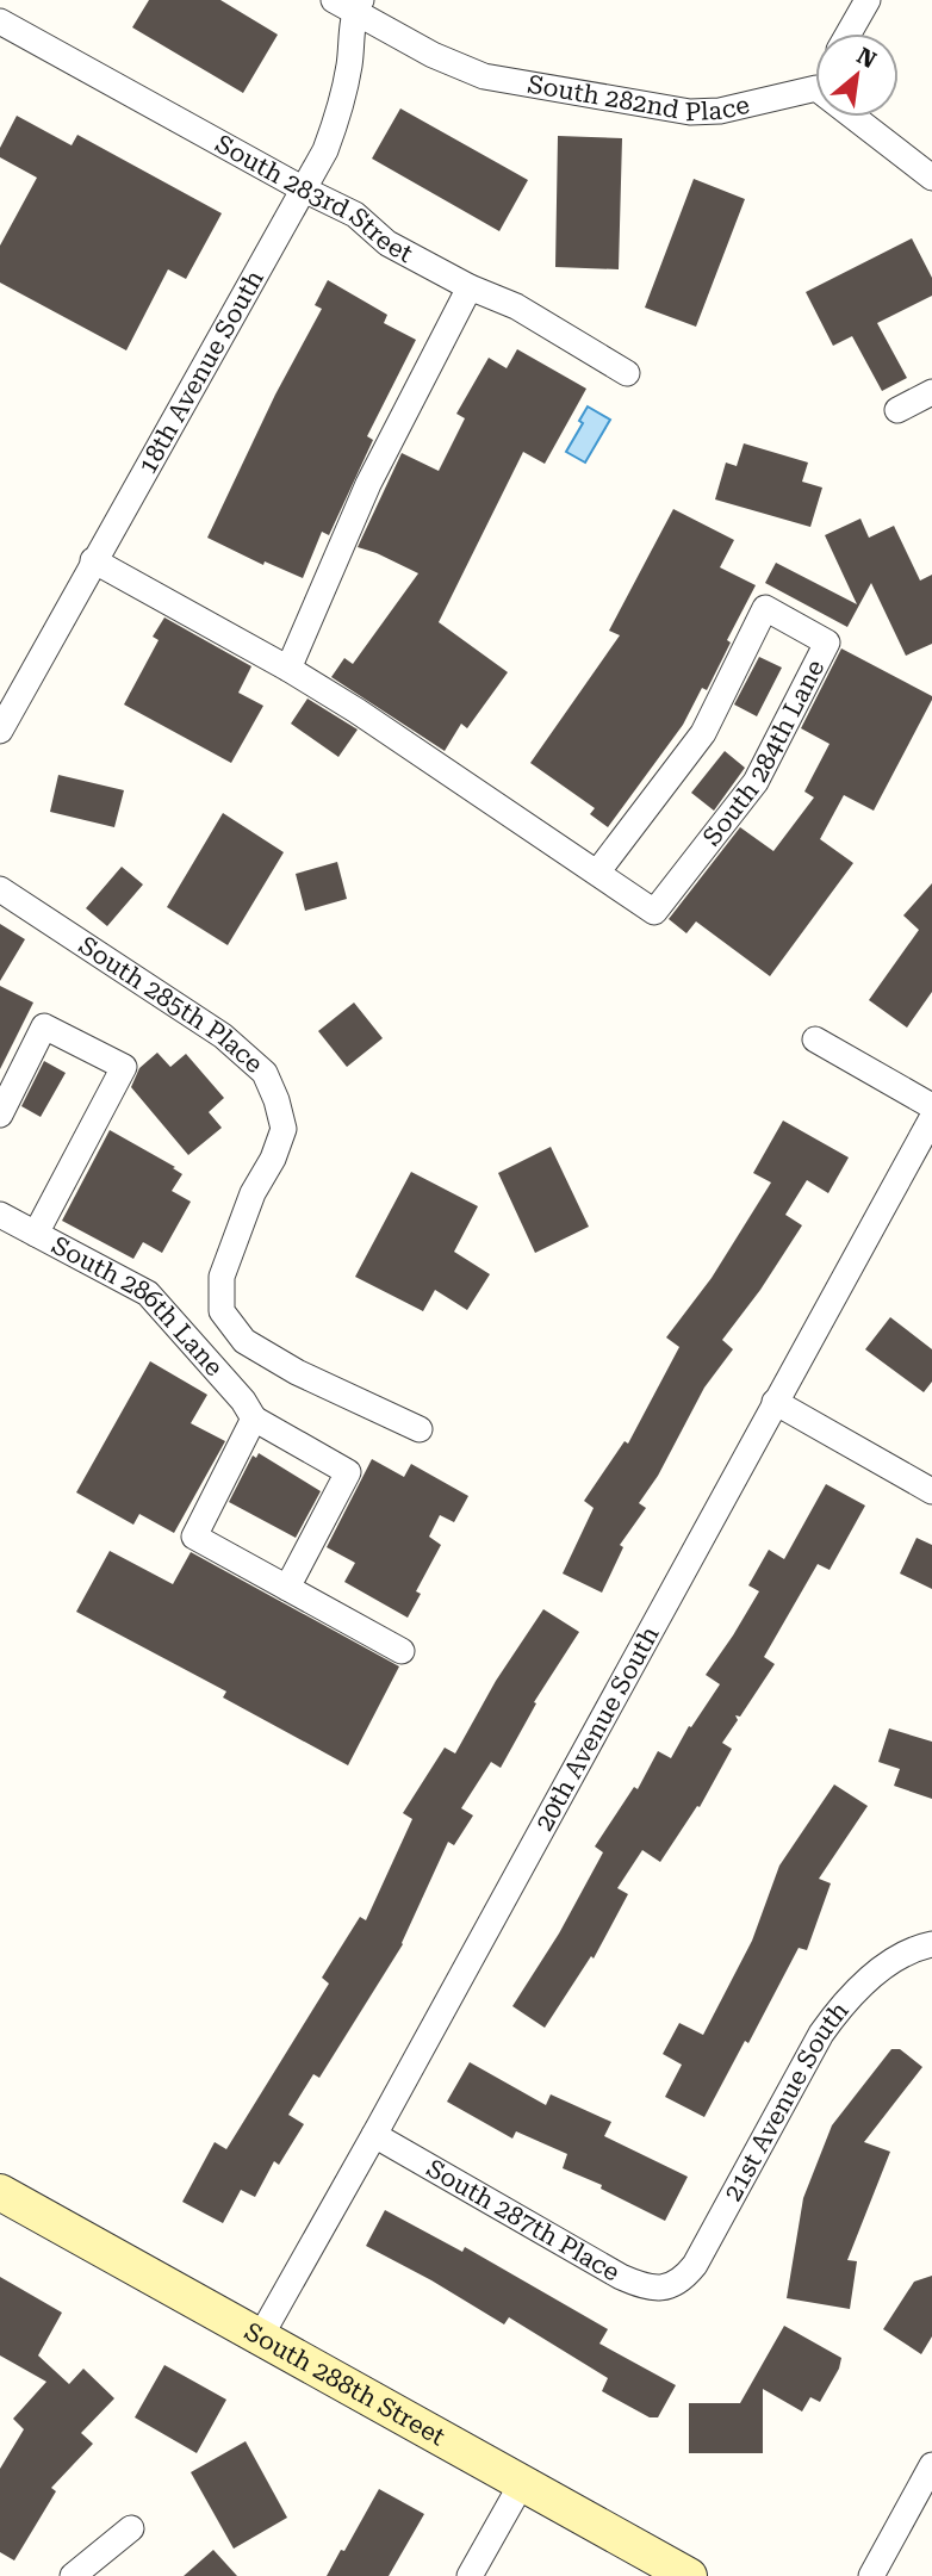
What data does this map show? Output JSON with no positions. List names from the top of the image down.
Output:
{
  "streets": {
    "main road": ["South 288th Street"],
    "street": [
      "South 282nd Place",
      "South 283rd Street",
      "18th Avenue South",
      "South 284th Lane",
      "South 285th Place",
      "South 286th Lane",
      "20th Avenue South",
      "21st Avenue South",
      "South 287th Place"
    ]
  },
  "crossings": [
    ["South 282nd Place", "18th Avenue South"],
    ["South 283rd Street", "18th Avenue South"],
    ["18th Avenue South", "South 284th Lane"],
    ["20th Avenue South", "South 287th Place"],
    ["20th Avenue South", "South 288th Street"],
    ["21st Avenue South", "South 287th Place"]
  ],
  "north": "top right"
}
